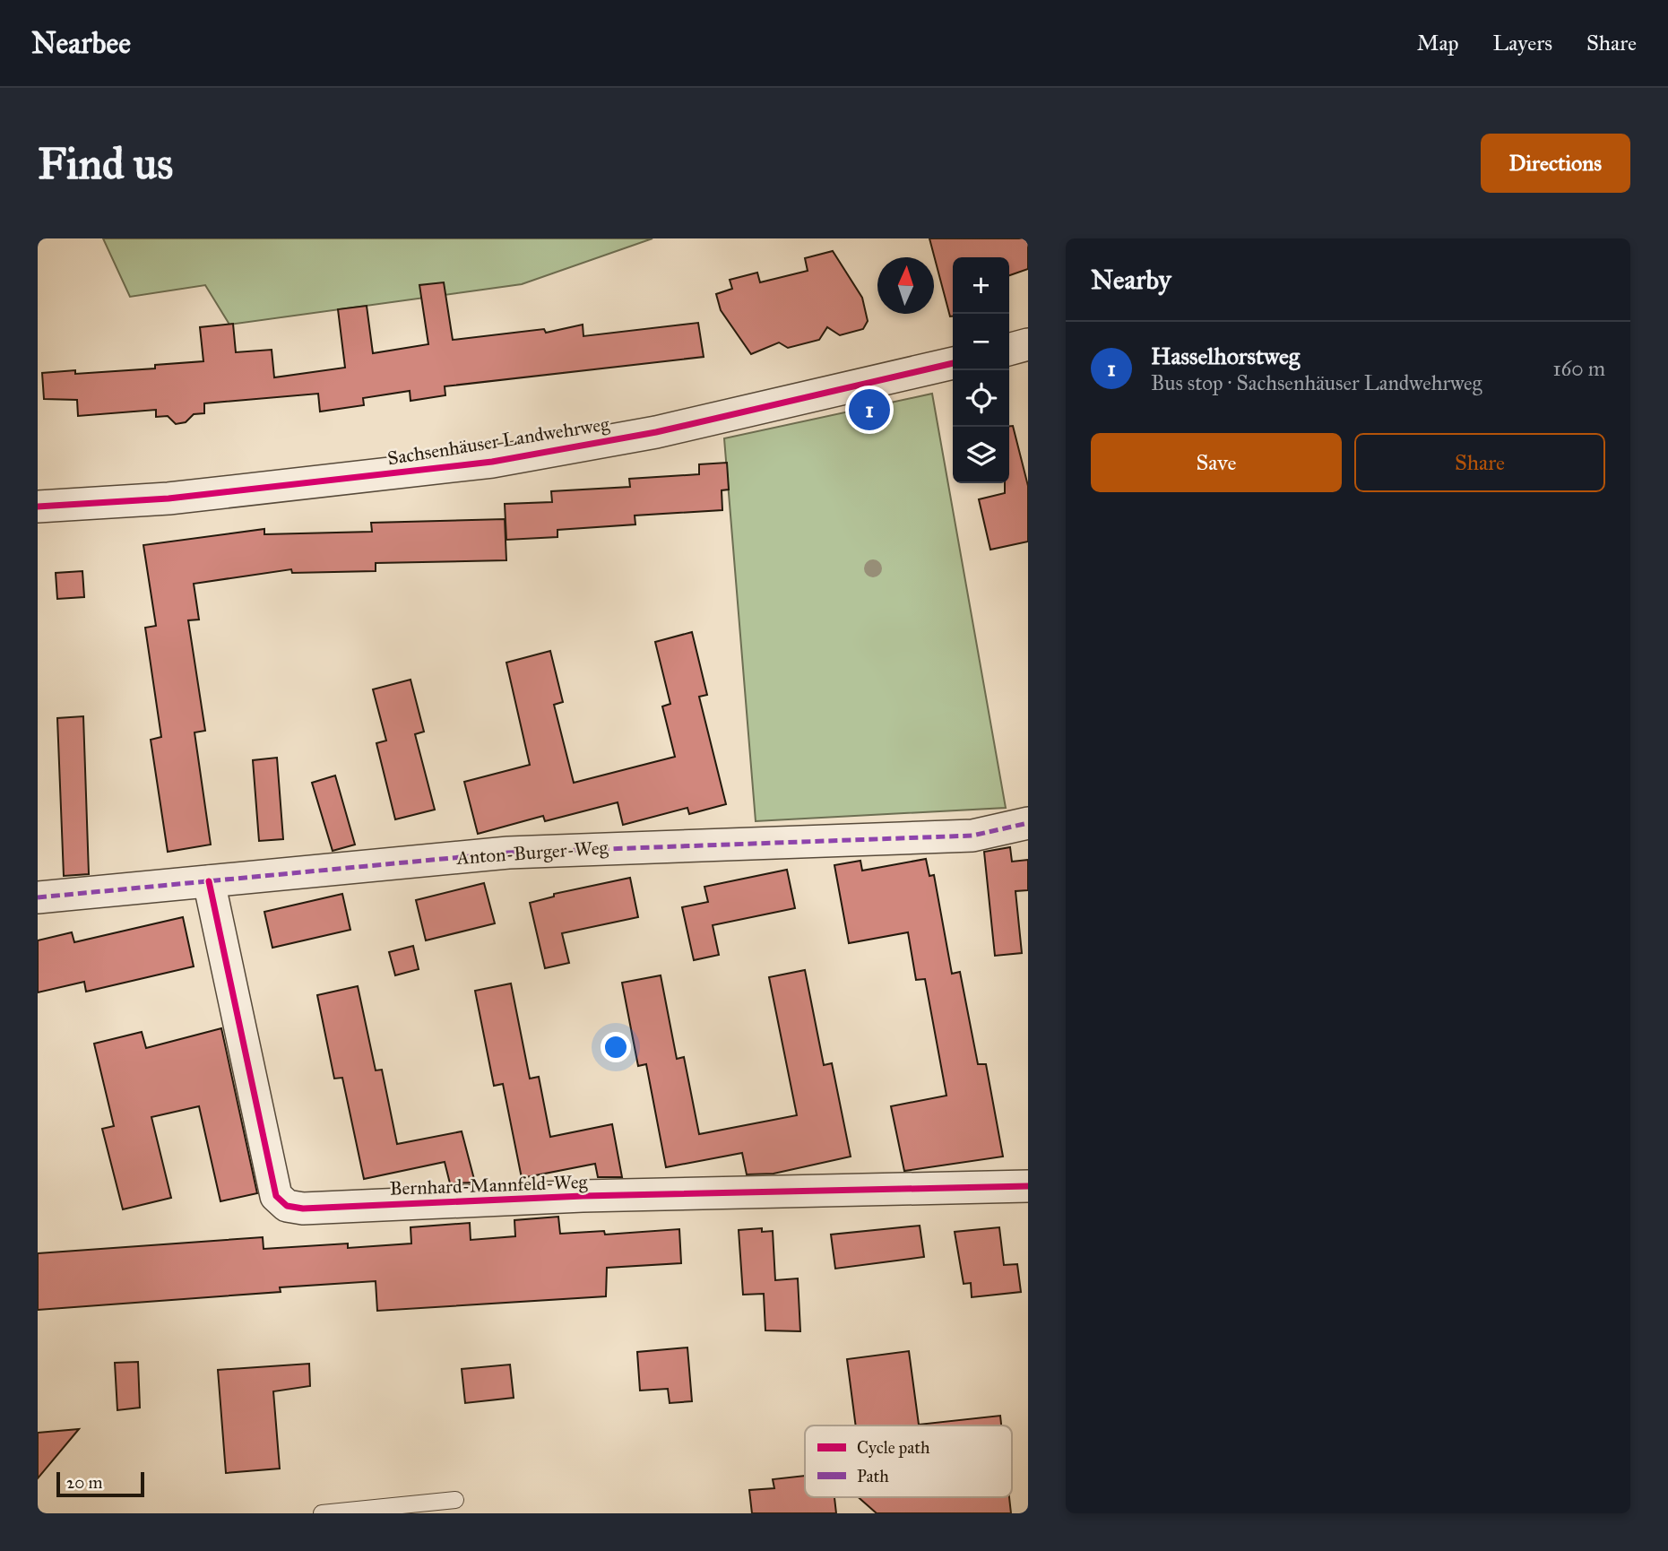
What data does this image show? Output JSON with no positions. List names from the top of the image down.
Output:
{
  "streets": {
    "street": ["Sachsenhäuser Landwehrweg", "Anton-Burger-Weg", "Bernhard-Mannfeld-Weg"]
  },
  "crossings": [
    ["Anton-Burger-Weg", "Bernhard-Mannfeld-Weg"]
  ],
  "legend": ["Cycle path", "Path"],
  "scale_bar": "20 m",
  "north": "top",
  "page": {
    "header": "Nearbee",
    "nav": ["Map", "Layers", "Share"],
    "buttons": [
      "Directions",
      ["Save", "Share"]
    ],
    "title": "Find us",
    "heading": "Nearby",
    "map_buttons": ["+", "−"],
    "list": [
      {
        "mark": "1",
        "name": "Hasselhorstweg",
        "note": "Bus stop · Sachsenhäuser Landwehrweg",
        "value": "160 m"
      }
    ],
    "pins": "1",
    "scale": "20 m"
  }
}
